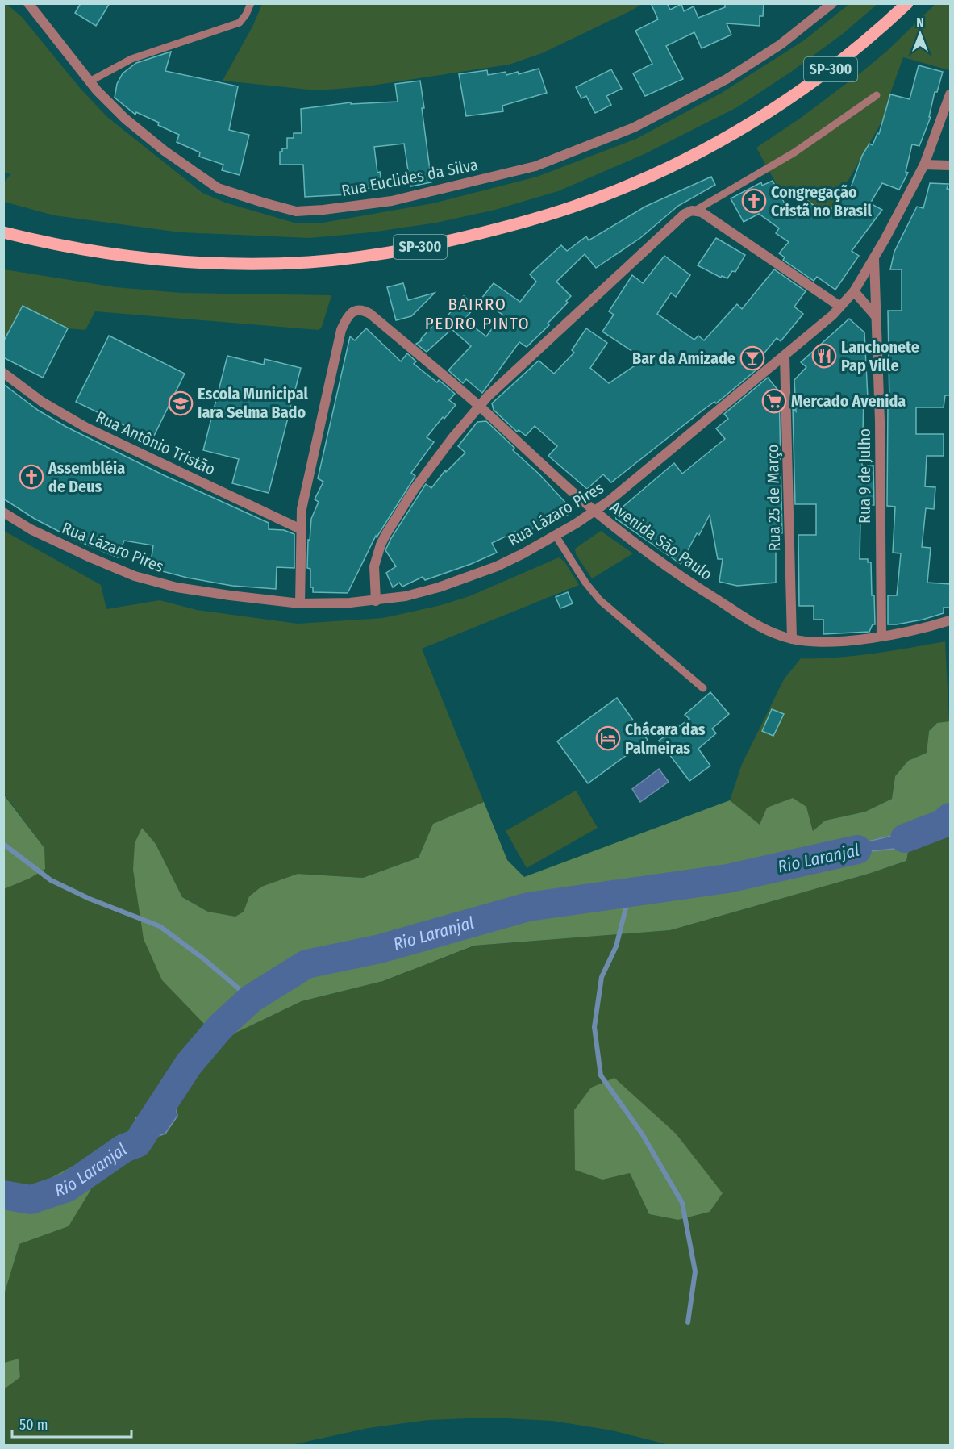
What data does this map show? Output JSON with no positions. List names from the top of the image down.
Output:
{
  "streets": {
    "main road": ["SP-300"],
    "street": [
      "Rua Euclides da Silva",
      "Rua Antônio Tristão",
      "Rua 9 de Julho",
      "Rua 25 de Março",
      "Rua Lázaro Pires",
      "Avenida São Paulo"
    ]
  },
  "crossings": [
    ["Rua Antônio Tristão", "Avenida São Paulo"],
    ["Rua 9 de Julho", "Rua Lázaro Pires"],
    ["Rua 9 de Julho", "Avenida São Paulo"],
    ["Rua 25 de Março", "Rua Lázaro Pires"],
    ["Rua 25 de Março", "Avenida São Paulo"],
    ["Rua Lázaro Pires", "Avenida São Paulo"]
  ],
  "districts": ["BAIRRO PEDRO PINTO"],
  "water": ["Rio Laranjal"],
  "places": {
    "church": ["Congregação Cristã no Brasil", "Assembléia de Deus"],
    "restaurant": ["Lanchonete Pap Ville"],
    "bar": ["Bar da Amizade"],
    "supermarket": ["Mercado Avenida"],
    "school or university": ["Escola Municipal Iara Selma Bado"],
    "hotel": ["Chácara das Palmeiras"]
  },
  "scale_bar": "50 m",
  "north": "top"
}
